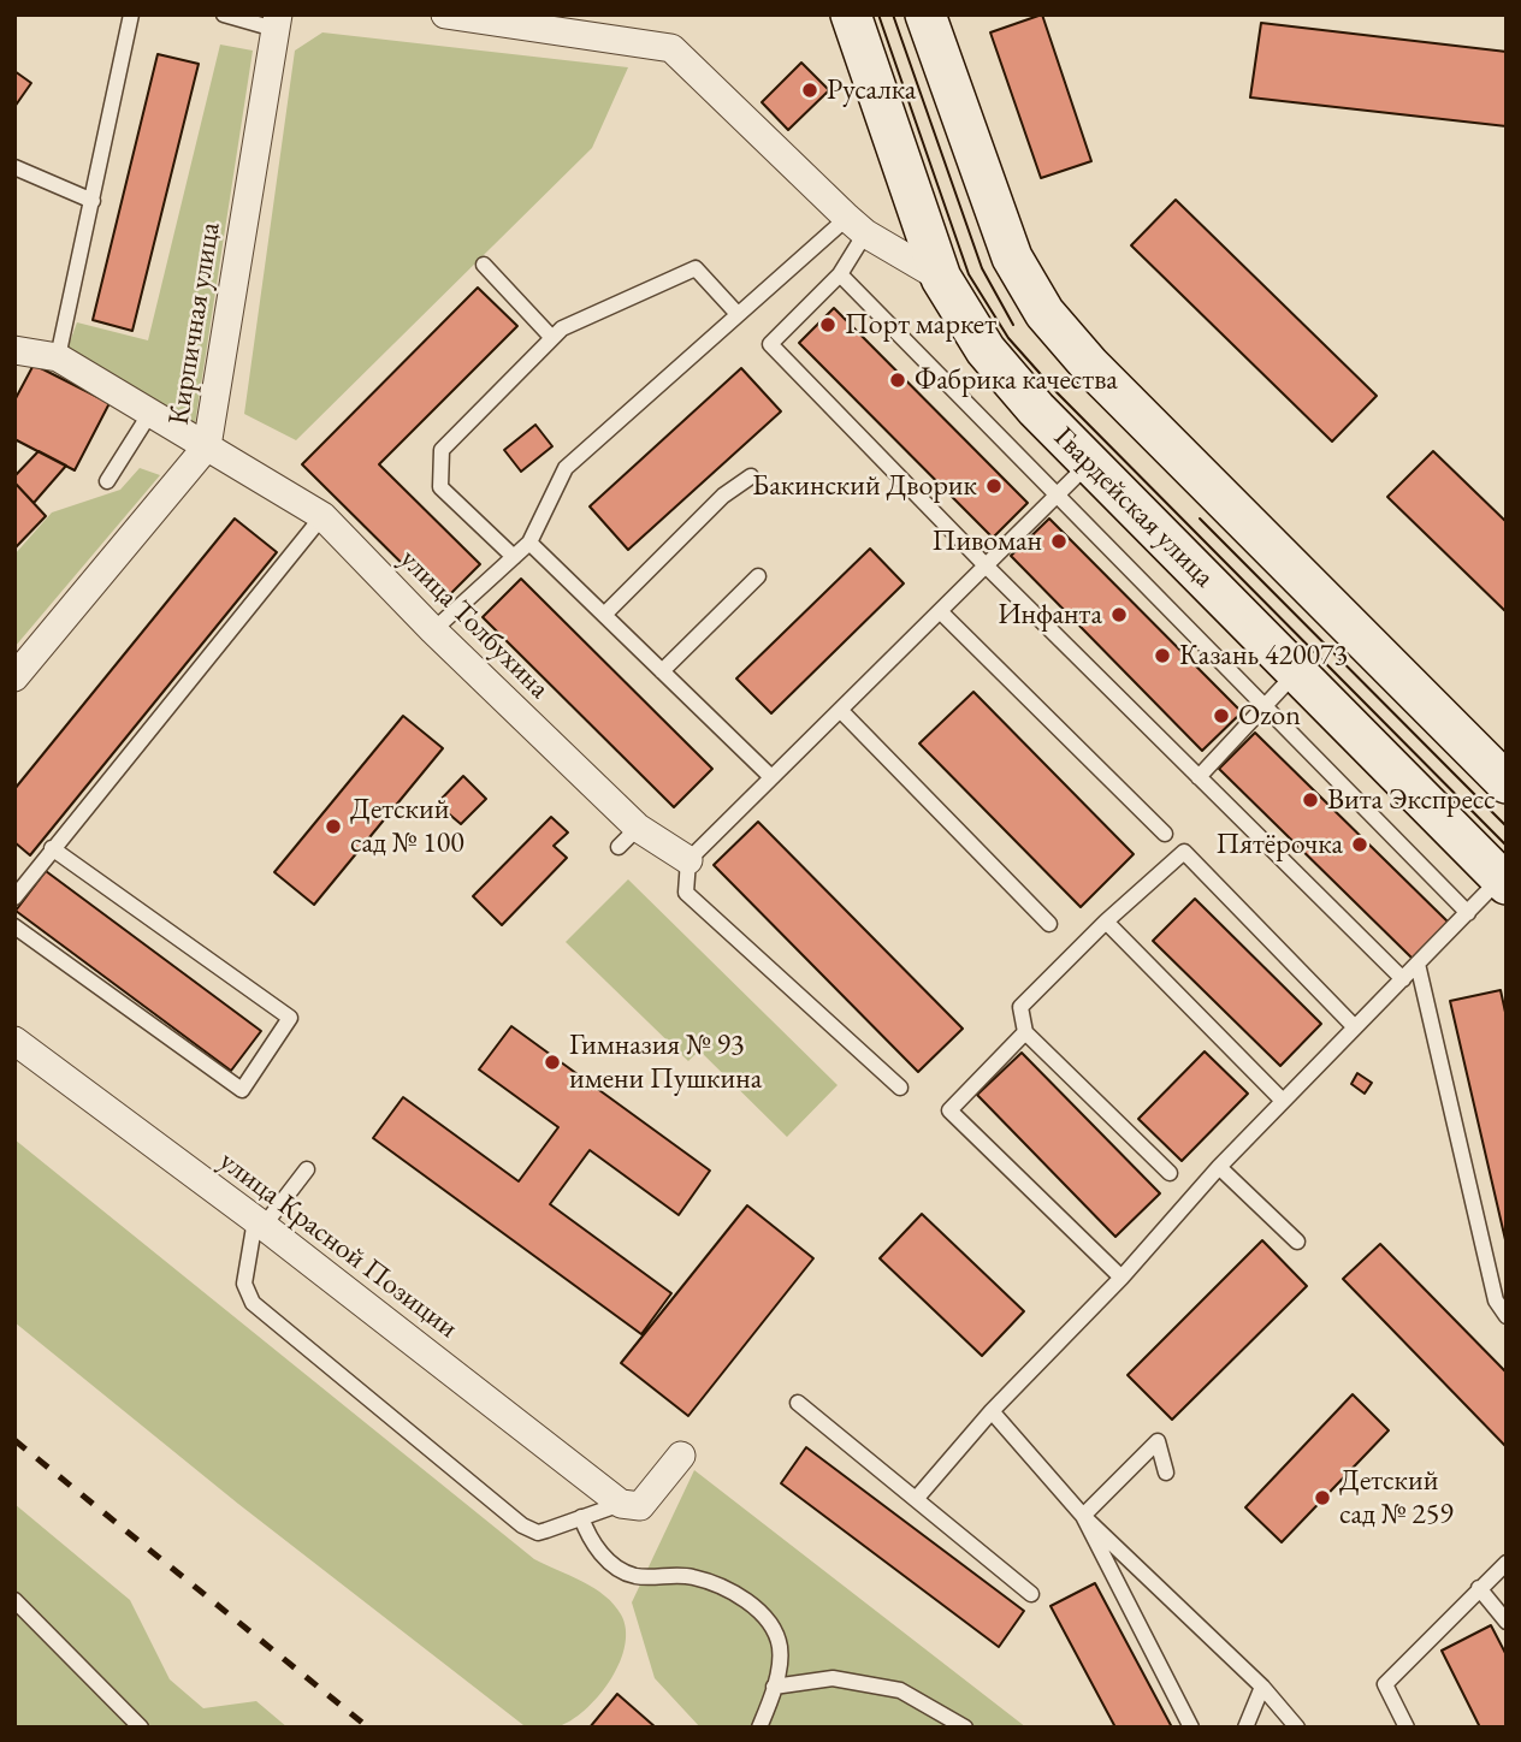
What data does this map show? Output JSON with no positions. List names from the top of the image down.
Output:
{
  "streets": {
    "main road": ["Гвардейская улица"],
    "street": ["Кирпичная улица", "улица Толбухина", "улица Красной Позиции"]
  },
  "crossings": [
    ["Кирпичная улица", "улица Толбухина"]
  ],
  "places": [
    "Русалка",
    "Порт маркет",
    "Фабрика качества",
    "Бакинский Дворик",
    "Пивоман",
    "Инфанта",
    "Казань 420073",
    "Ozon",
    "Вита Экспресс",
    "Детский сад № 100",
    "Пятёрочка",
    "Гимназия № 93 имени Пушкина",
    "Детский сад № 259"
  ]
}
